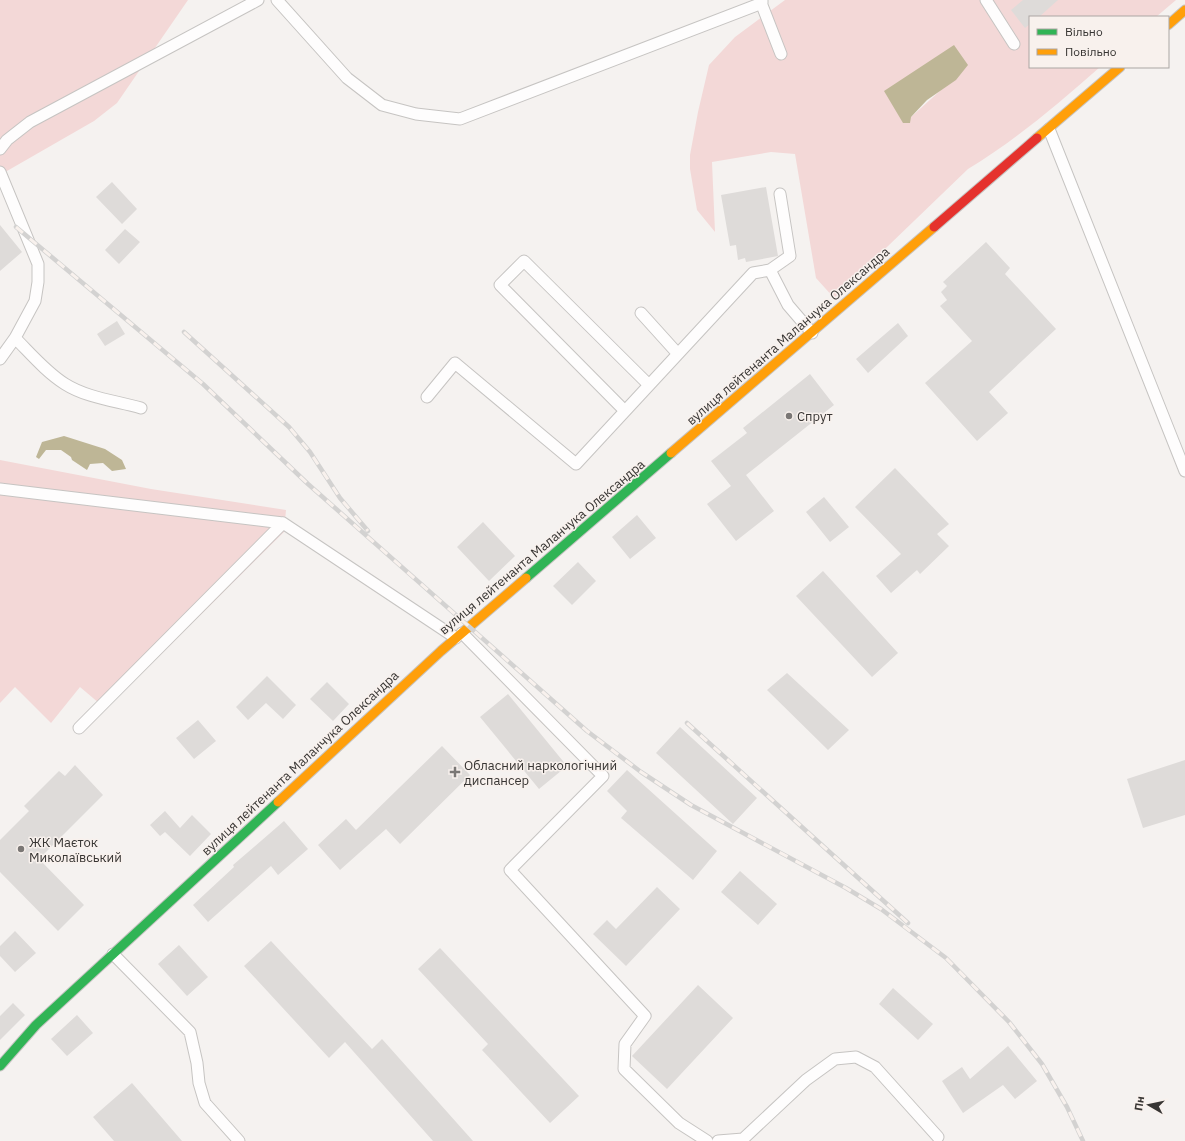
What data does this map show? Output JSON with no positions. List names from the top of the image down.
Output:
{
  "streets": {
    "street": ["вулиця лейтенанта Маланчука Олександра"]
  },
  "places": {
    "other": ["Спрут", "ЖК Маєток Миколаївський"],
    "health": ["Обласний наркологічний диспансер"]
  },
  "legend": ["Вільно", "Повільно"],
  "north": "left"
}
